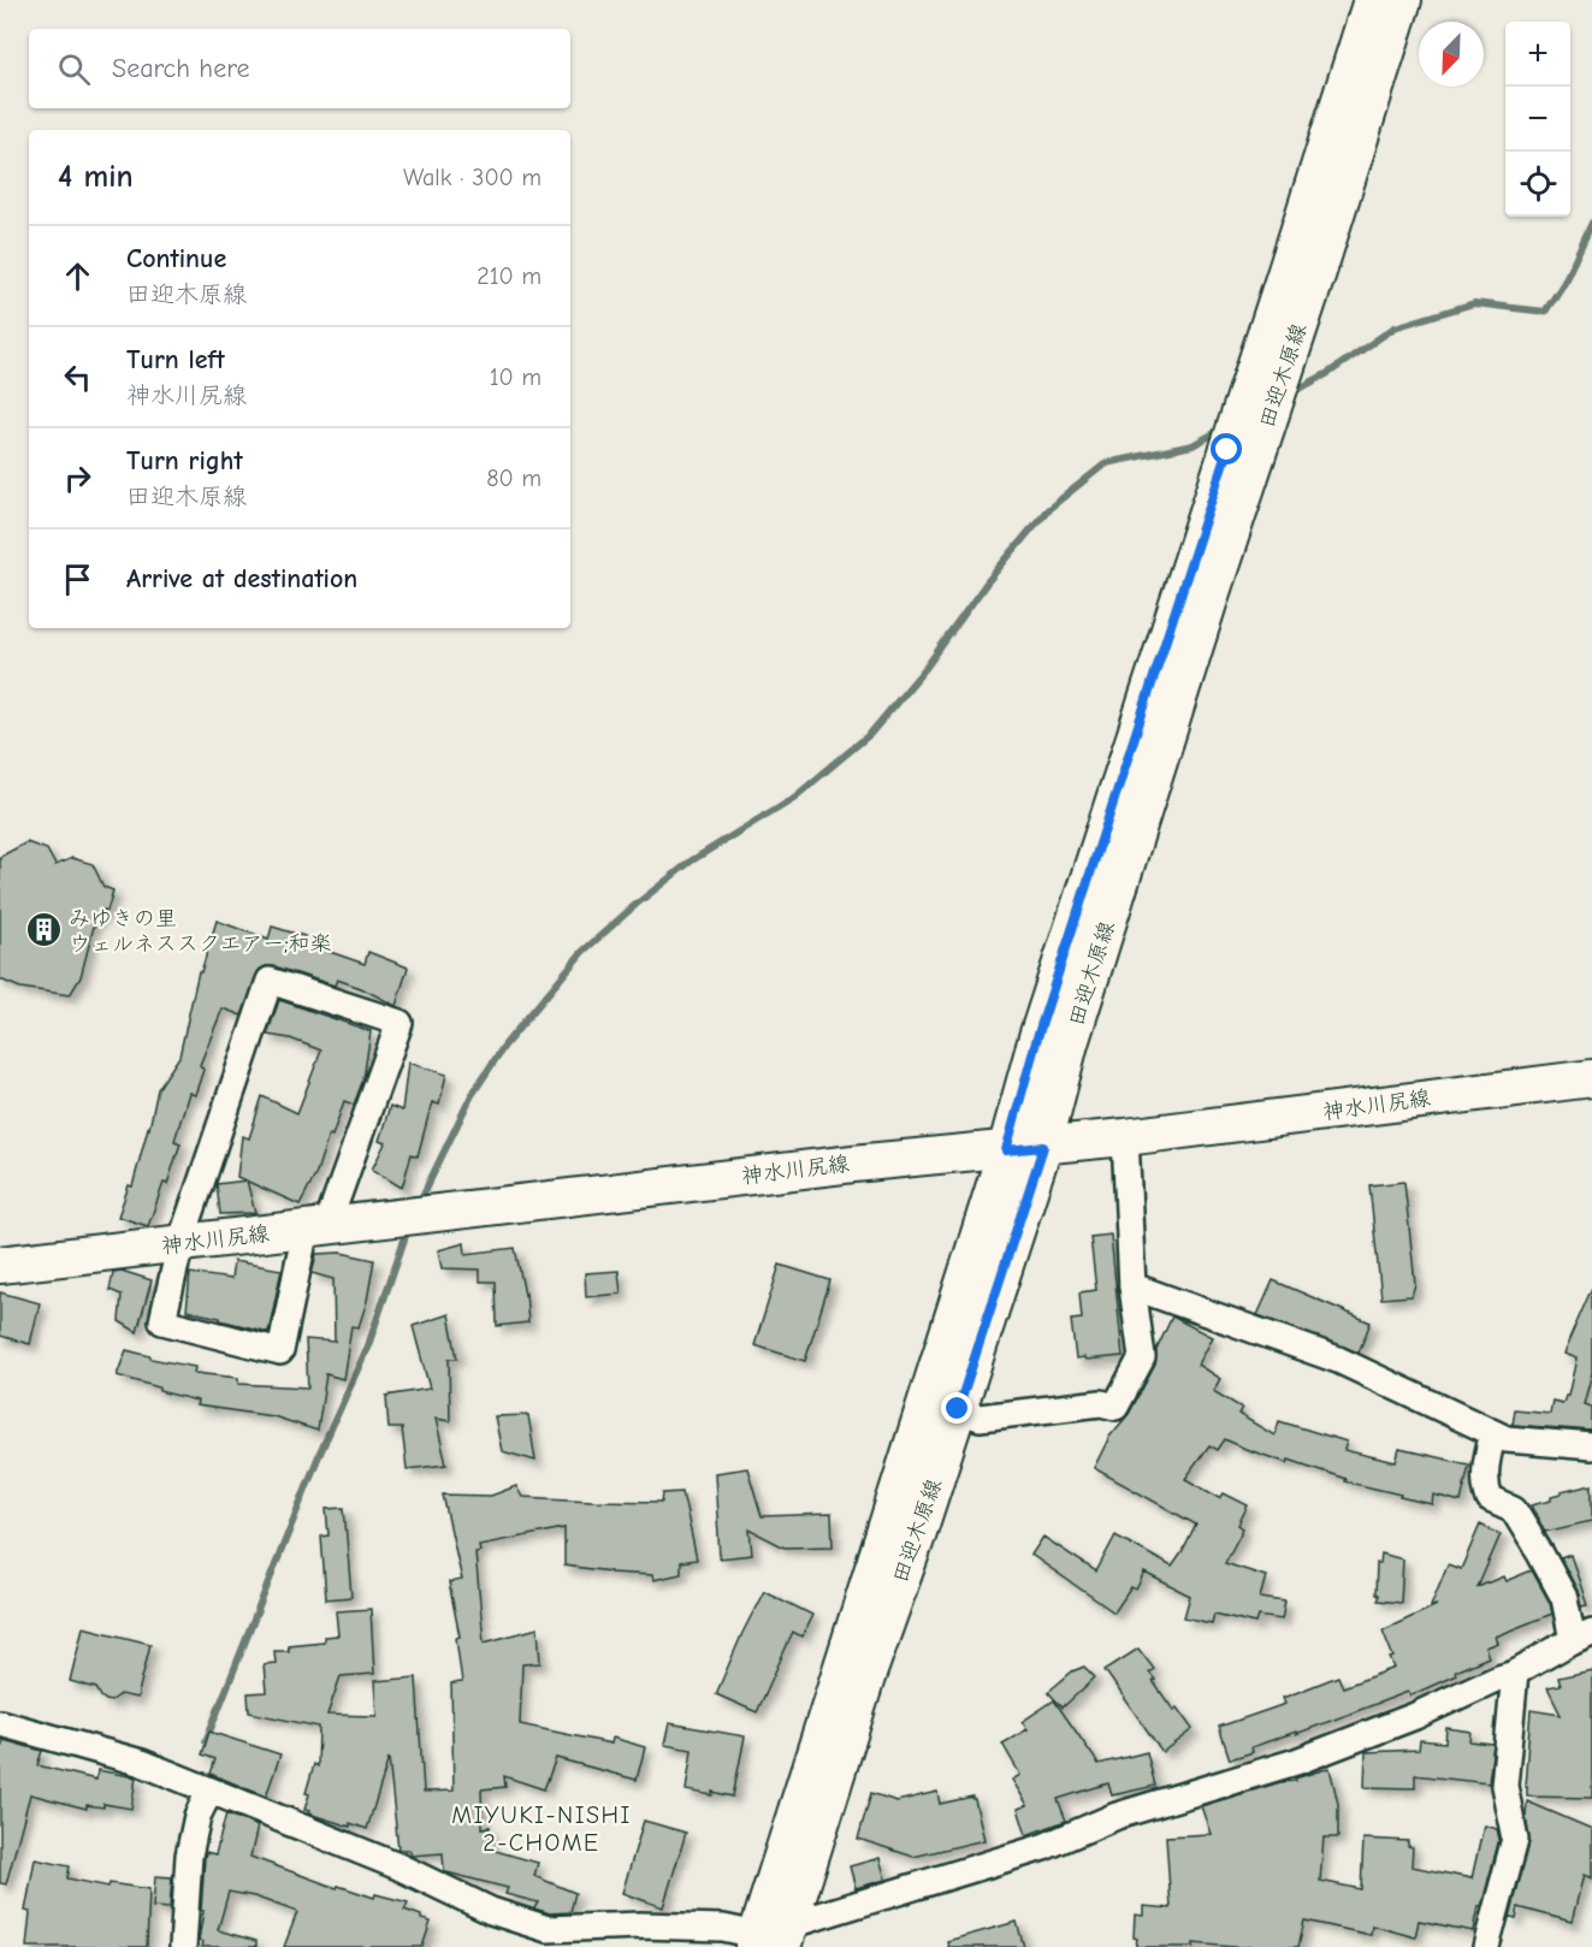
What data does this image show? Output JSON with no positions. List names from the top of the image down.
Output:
{
  "streets": {
    "main road": ["田迎木原線", "神水川尻線"]
  },
  "crossings": [
    ["田迎木原線", "神水川尻線"]
  ],
  "districts": ["MIYUKI-NISHI 2-CHOME"],
  "places": {
    "building": ["みゆきの里 ウェルネススクエアー;和楽"]
  },
  "north": "bottom left",
  "page": {
    "map_buttons": ["+", "−"],
    "search": "Search here",
    "heading": ["4 min", "Walk · 300 m"],
    "list": [
      ["Continue", "田迎木原線", "210 m"],
      ["Turn left", "神水川尻線", "10 m"],
      ["Turn right", "田迎木原線", "80 m"],
      "Arrive at destination"
    ]
  }
}
